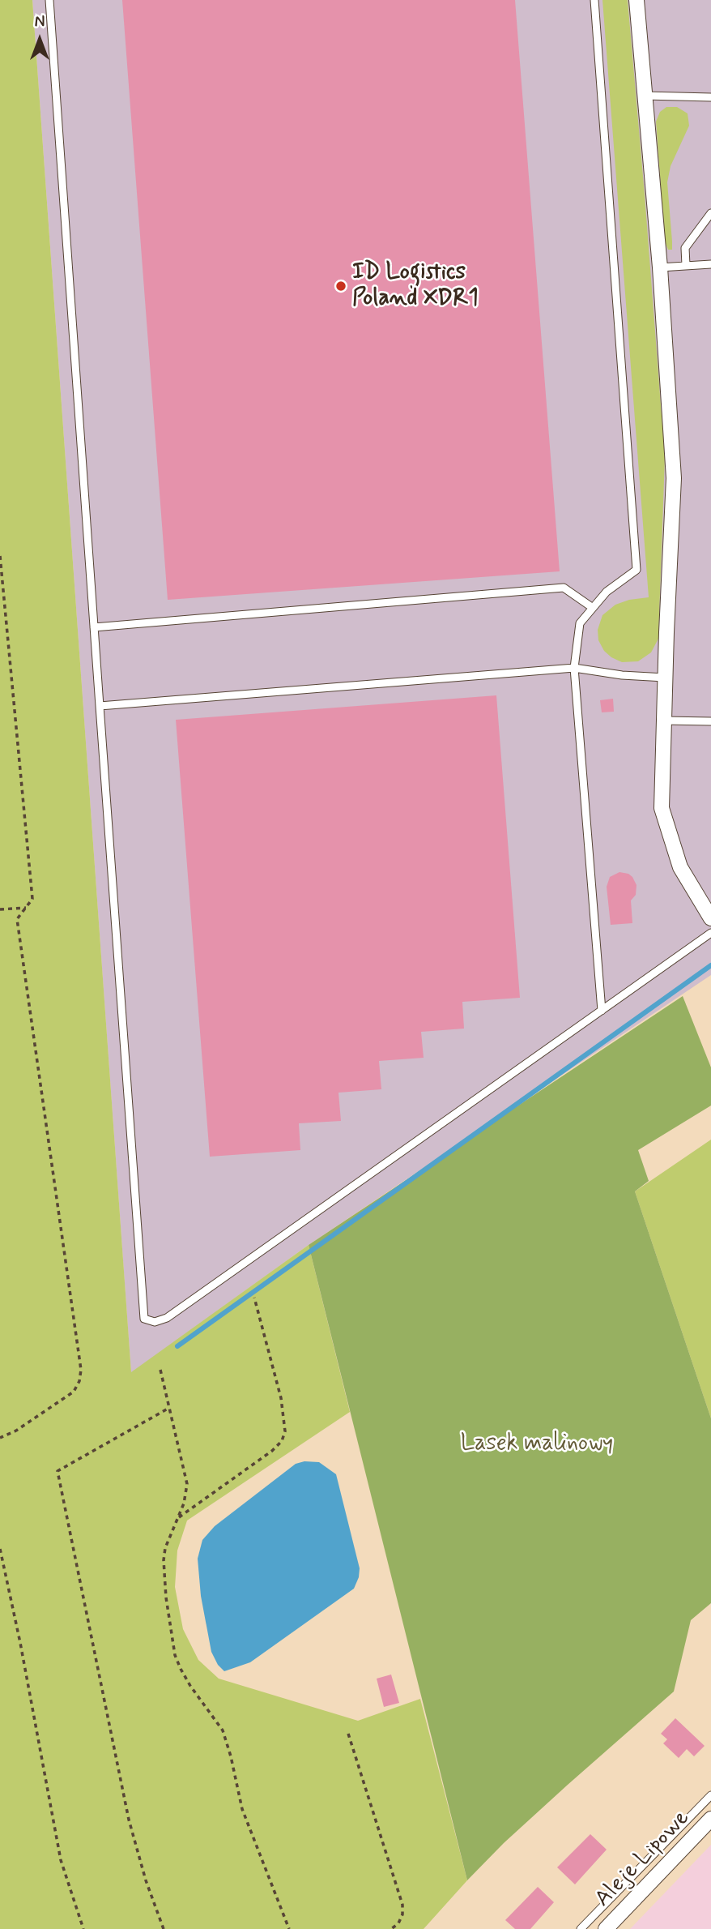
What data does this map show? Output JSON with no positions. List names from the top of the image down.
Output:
{
  "streets": {
    "street": ["Aleje Lipowe"]
  },
  "parks": ["Lasek malinowy"],
  "places": ["ID Logistics Poland XDR1"],
  "north": "top"
}
